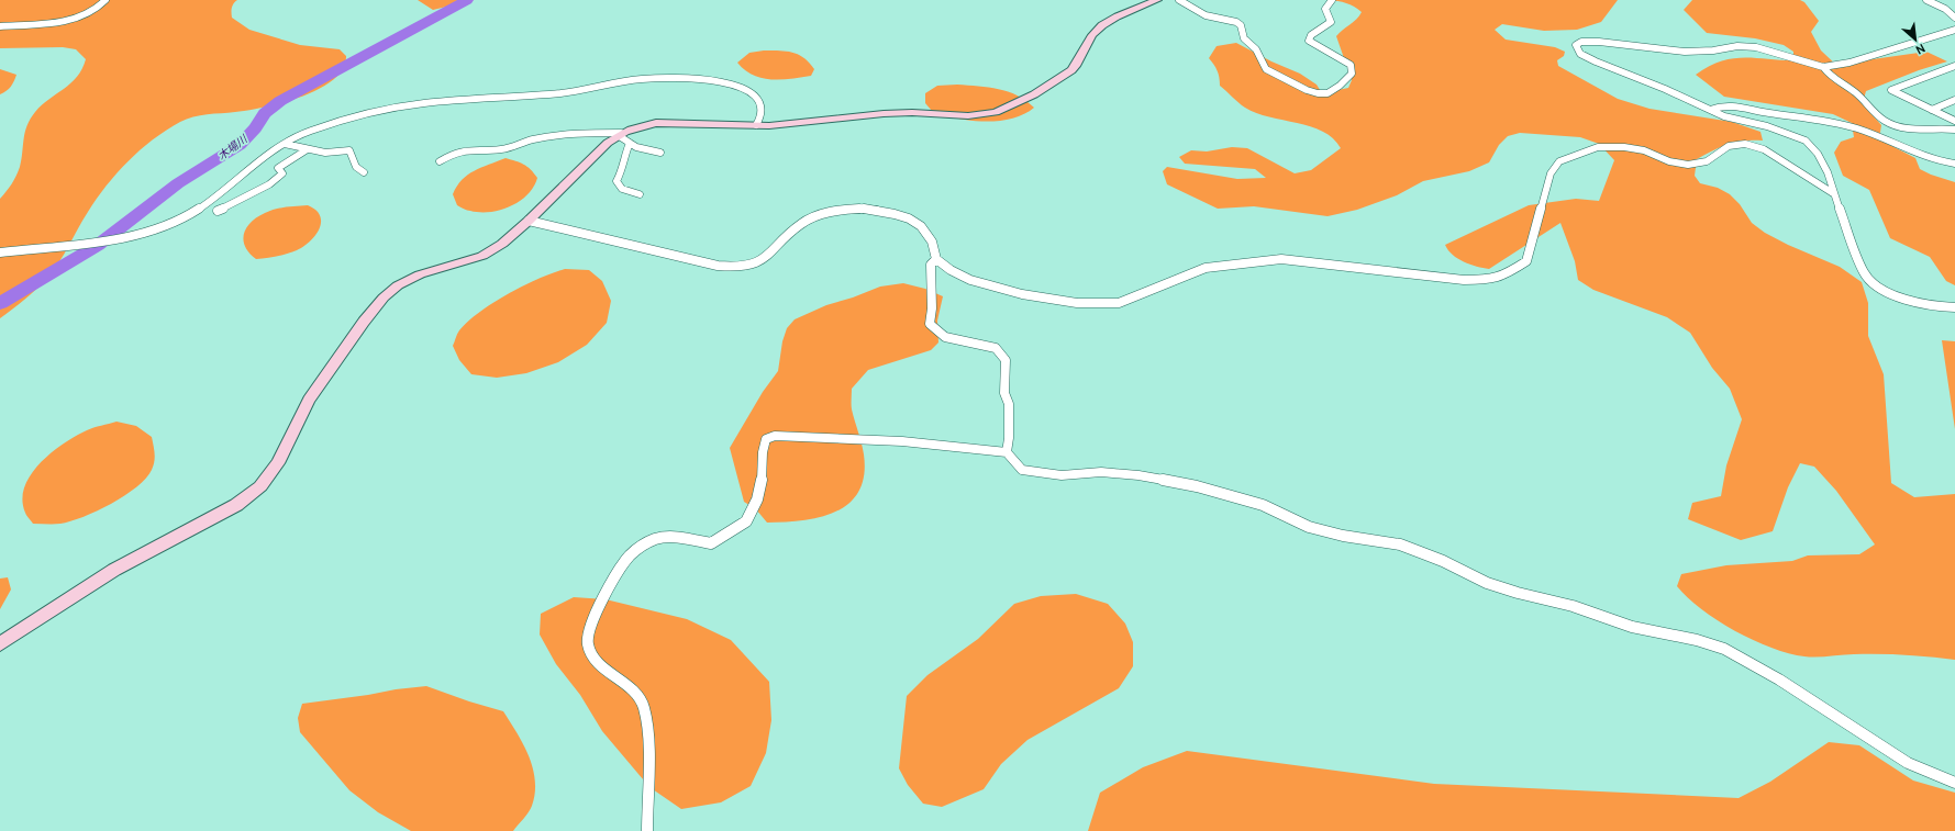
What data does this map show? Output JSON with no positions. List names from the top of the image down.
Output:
{
  "water": ["木場川"],
  "north": "bottom right"
}
